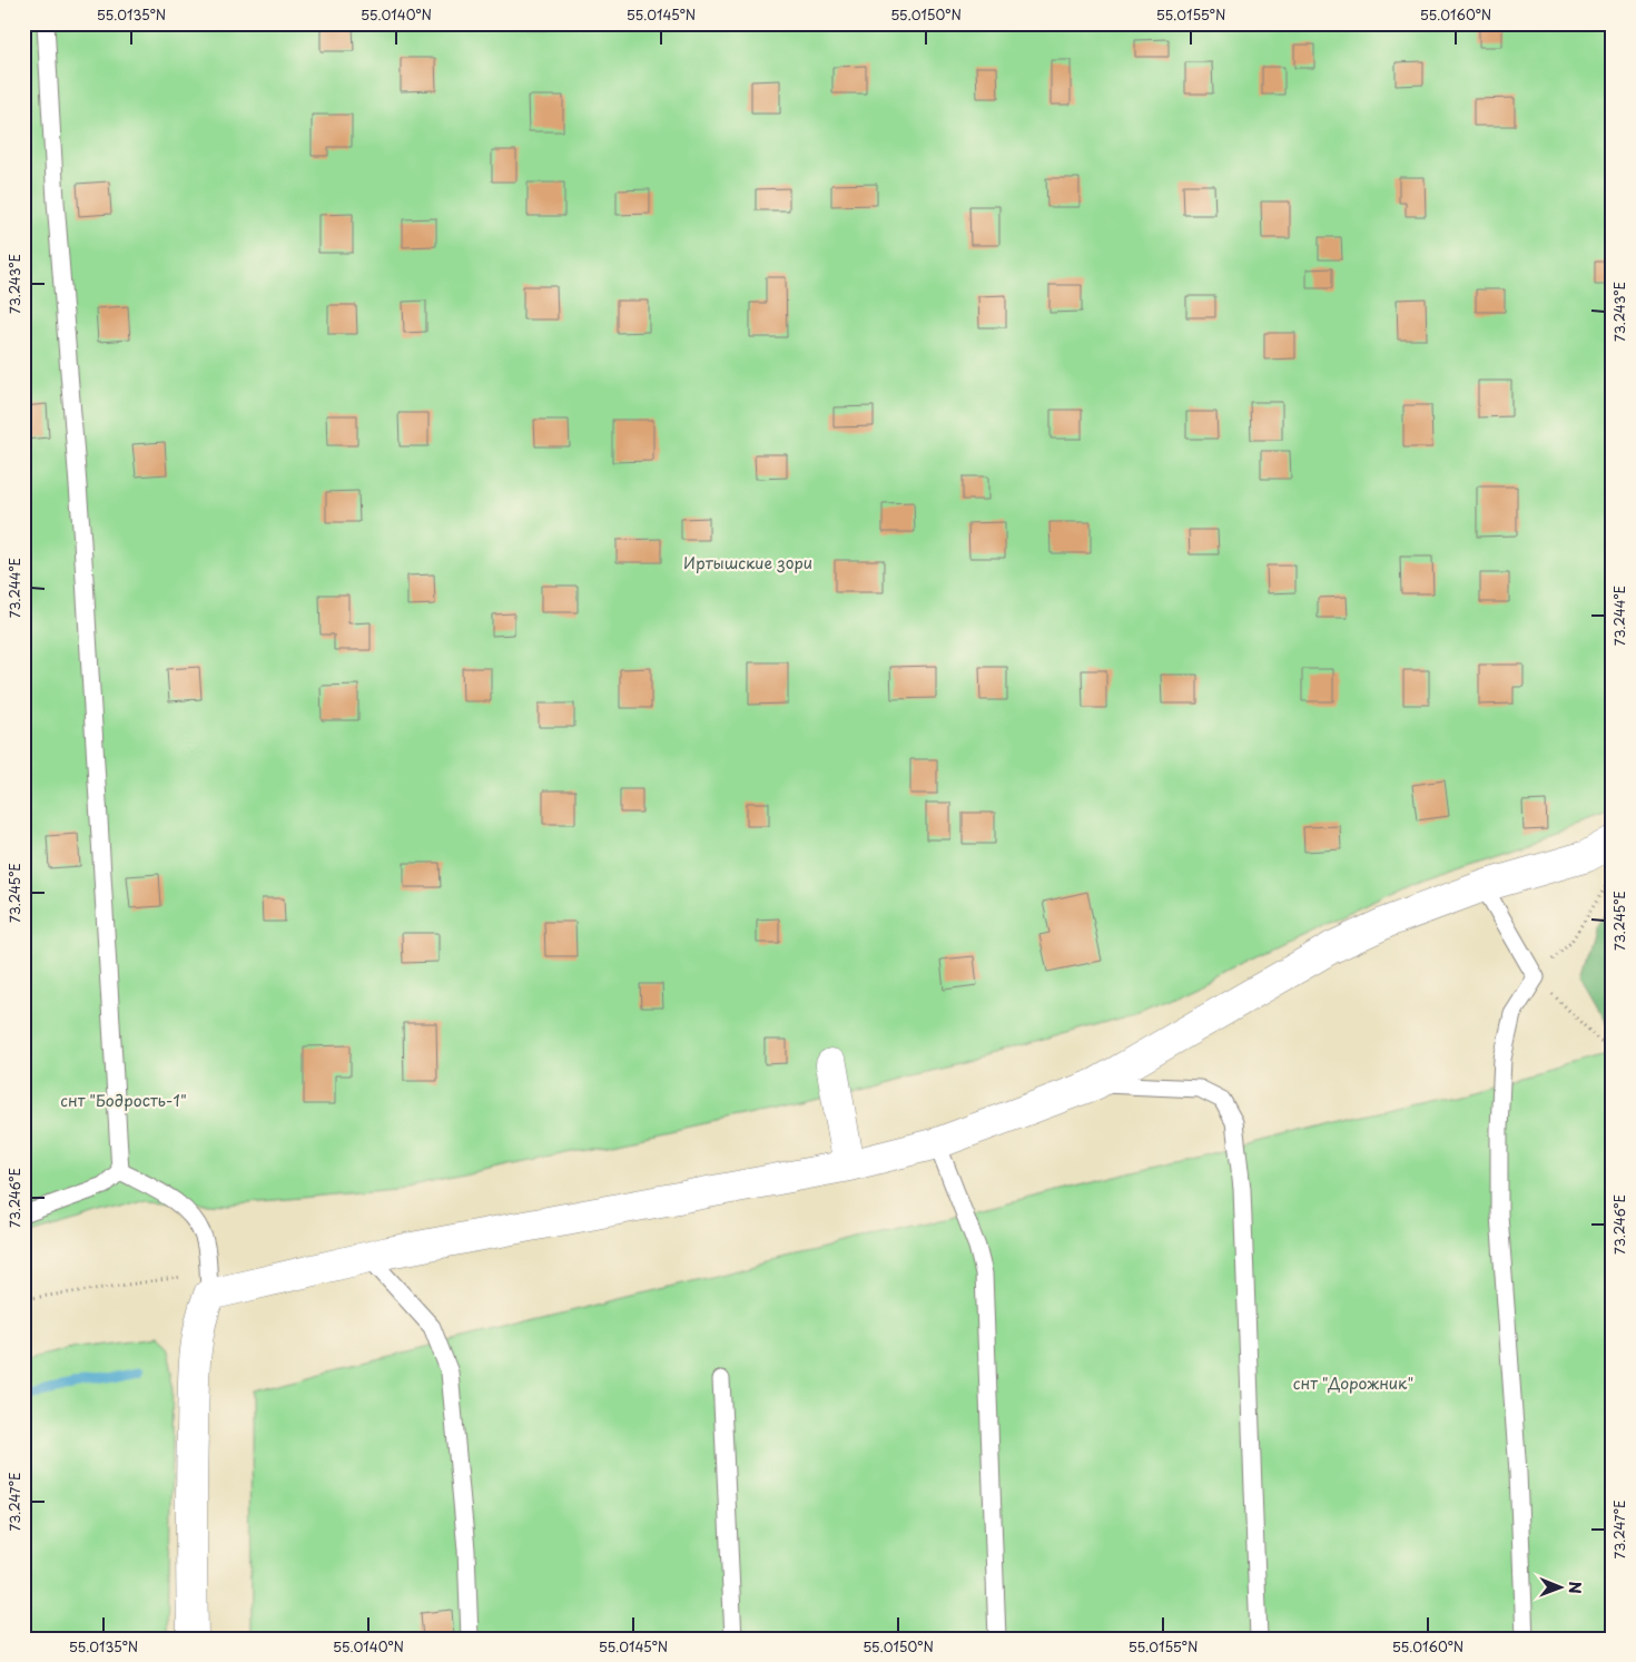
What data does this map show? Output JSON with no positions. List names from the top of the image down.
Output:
{
  "parks": ["Иртышские зори", "снт \"Бодрость-1\"", "снт \"Дорожник\""],
  "north": "right",
  "coordinates": [
    "55.0135°N",
    "55.0140°N",
    "55.0145°N",
    "55.0150°N",
    "55.0155°N",
    "55.0160°N",
    "73.243°E",
    "73.244°E",
    "73.245°E",
    "73.246°E",
    "73.247°E"
  ]
}
